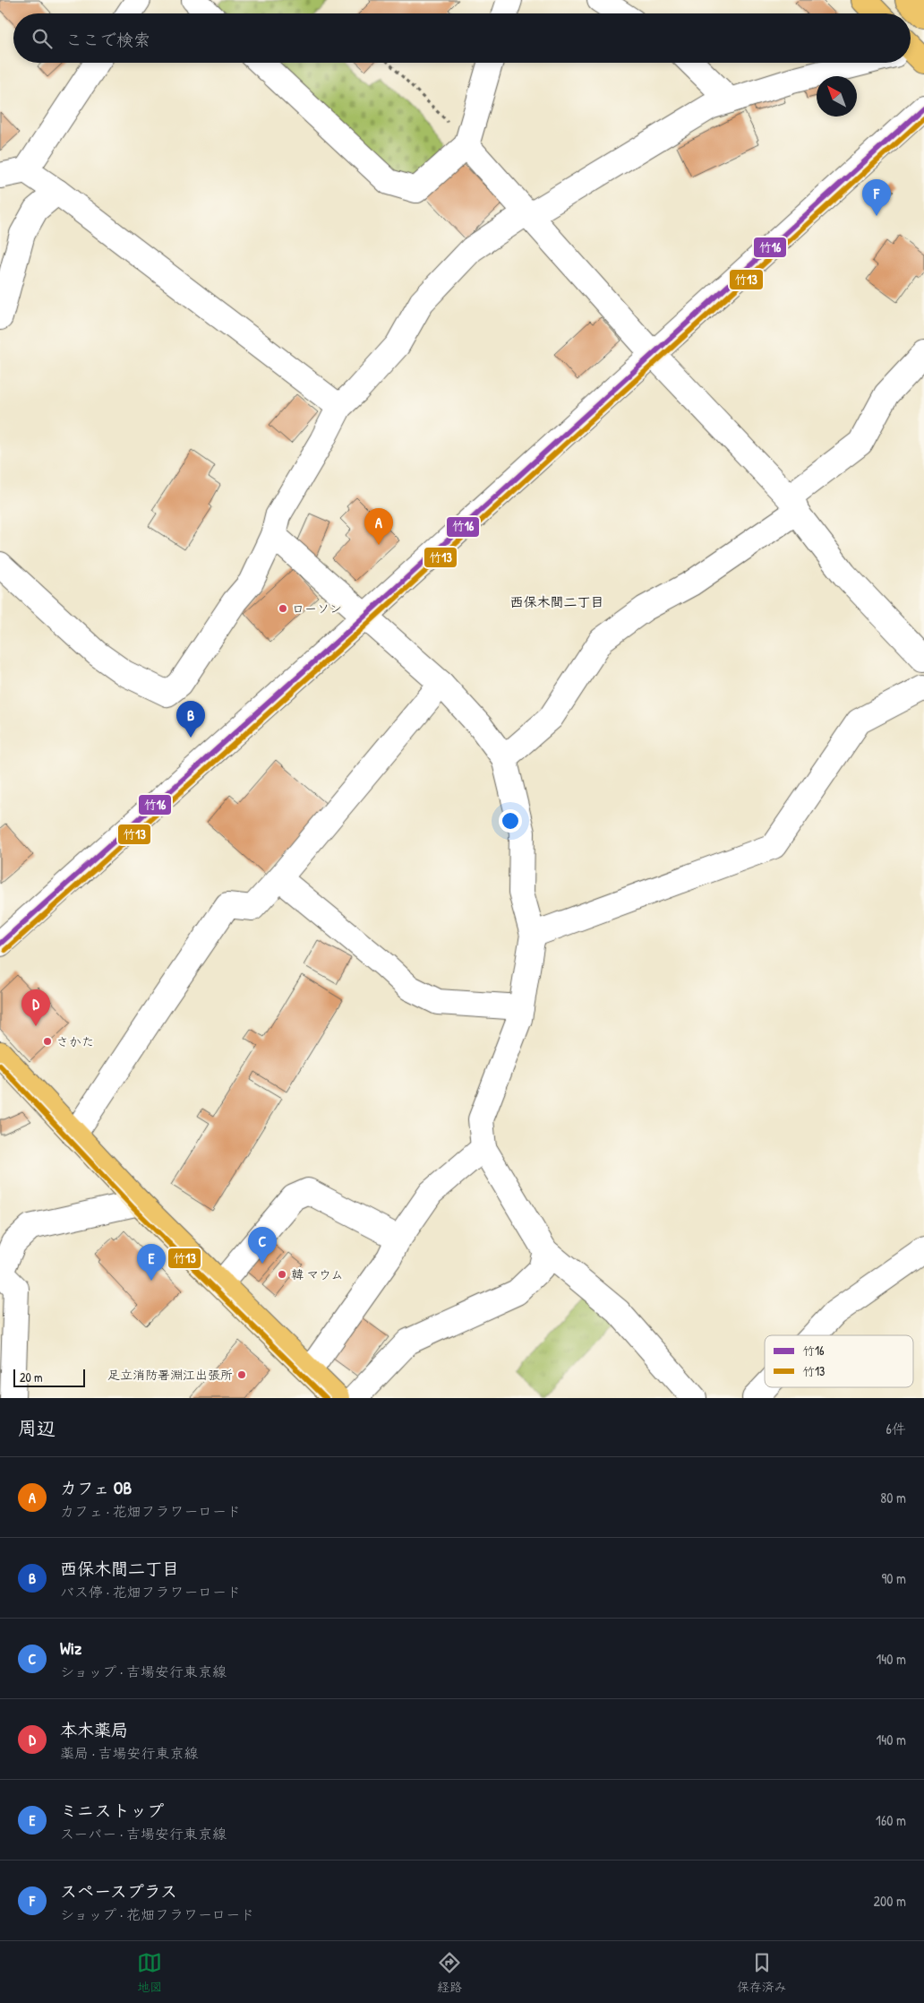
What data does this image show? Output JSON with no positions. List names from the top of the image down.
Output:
{
  "districts": ["西保木間二丁目"],
  "places": [
    "ローソン",
    "さかた",
    "韓 マウム",
    "足立消防署淵江出張所"
  ],
  "lines": ["transit line 竹16", "transit line 竹13"],
  "legend": ["竹16", "竹13"],
  "scale_bar": "20 m",
  "north": "top left",
  "page": {
    "search": "ここで検索",
    "pins": [
      "F",
      "A",
      "B",
      "D",
      "C",
      "E"
    ],
    "scale": "20 m",
    "heading": ["周辺", "6件"],
    "list": [
      {
        "mark": "A",
        "name": "カフェ OB",
        "note": "カフェ · 花畑フラワーロード",
        "value": "80 m"
      },
      {
        "mark": "B",
        "name": "西保木間二丁目",
        "note": "バス停 · 花畑フラワーロード",
        "value": "90 m"
      },
      {
        "mark": "C",
        "name": "Wiz",
        "note": "ショップ · 吉場安行東京線",
        "value": "140 m"
      },
      {
        "mark": "D",
        "name": "本木薬局",
        "note": "薬局 · 吉場安行東京線",
        "value": "140 m"
      },
      {
        "mark": "E",
        "name": "ミニストップ",
        "note": "スーパー · 吉場安行東京線",
        "value": "160 m"
      },
      {
        "mark": "F",
        "name": "スペースプラス",
        "note": "ショップ · 花畑フラワーロード",
        "value": "200 m"
      }
    ],
    "nav": ["地図", "経路", "保存済み"]
  }
}
